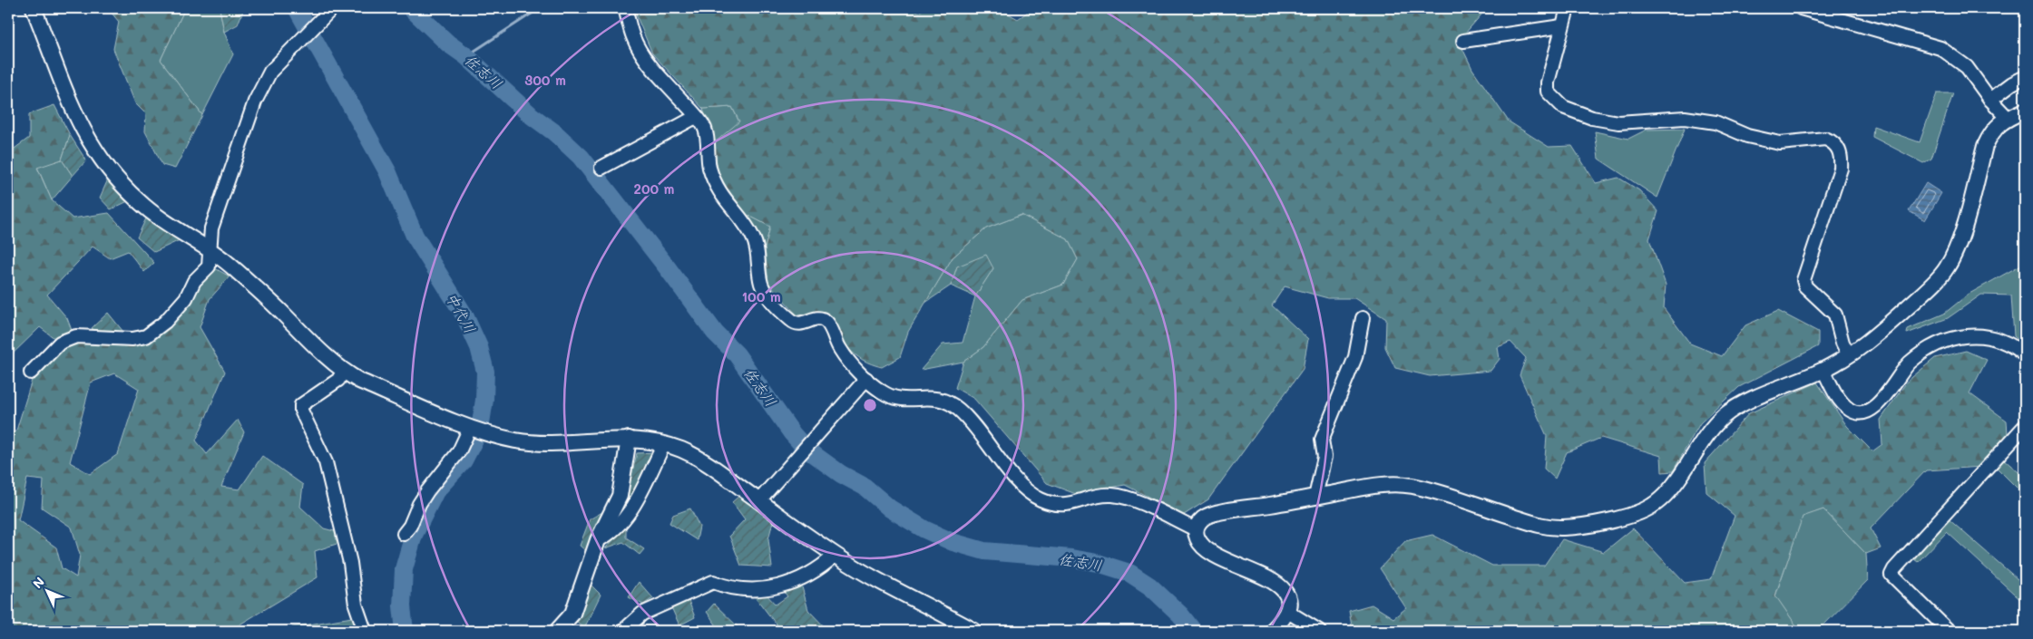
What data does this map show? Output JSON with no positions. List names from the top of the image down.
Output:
{
  "water": ["佐志川", "中代川"],
  "north": "top left",
  "rings": ["300 m", "200 m", "100 m"]
}
